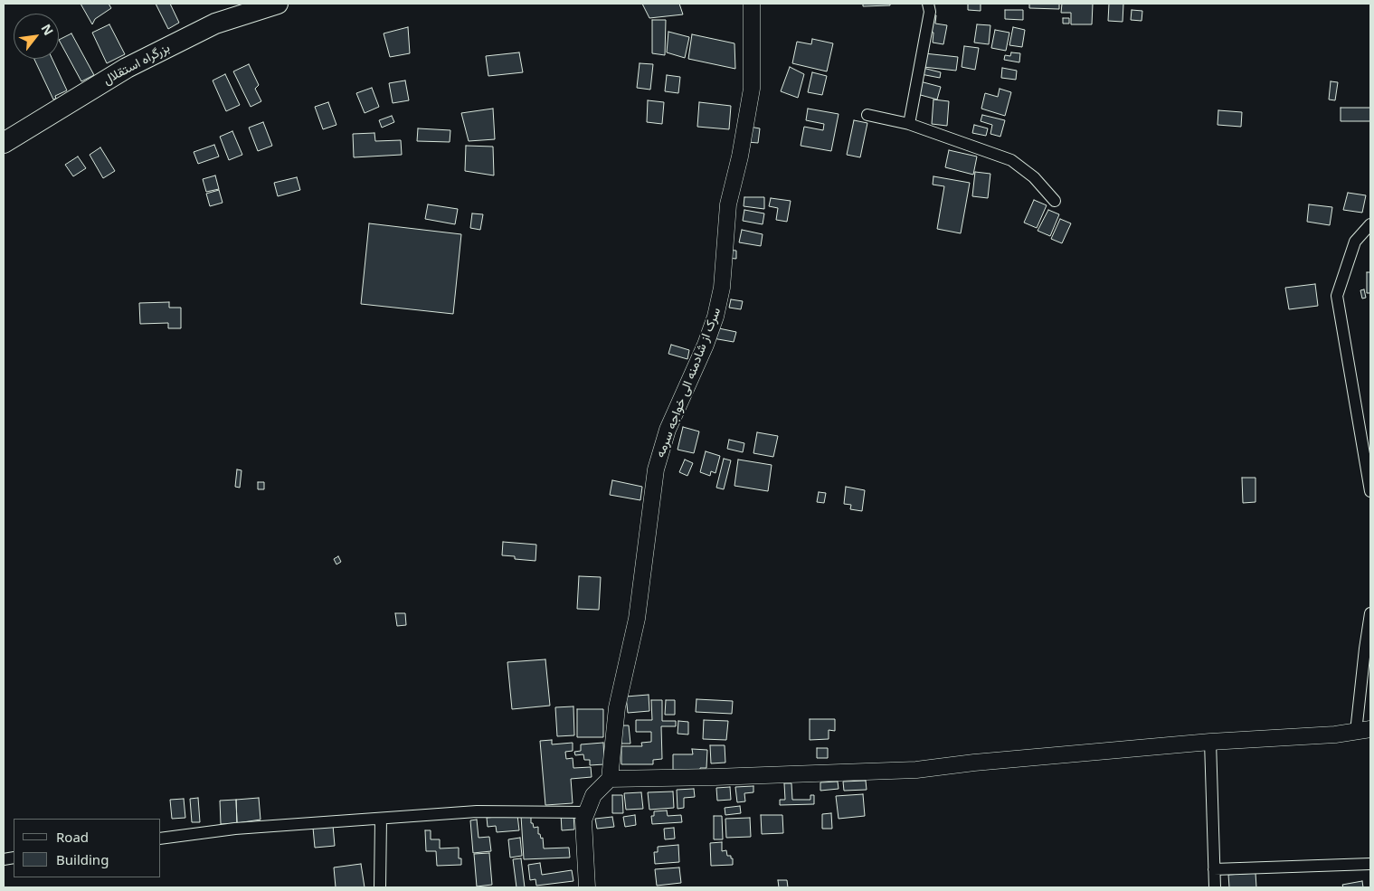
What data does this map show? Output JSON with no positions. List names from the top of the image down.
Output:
{
  "streets": {
    "highway": ["بزرگراه استقلال"],
    "street": ["سرک از شادمنه الی خواجه سرمه"]
  },
  "legend": ["Road", "Building"],
  "north": "top right"
}
